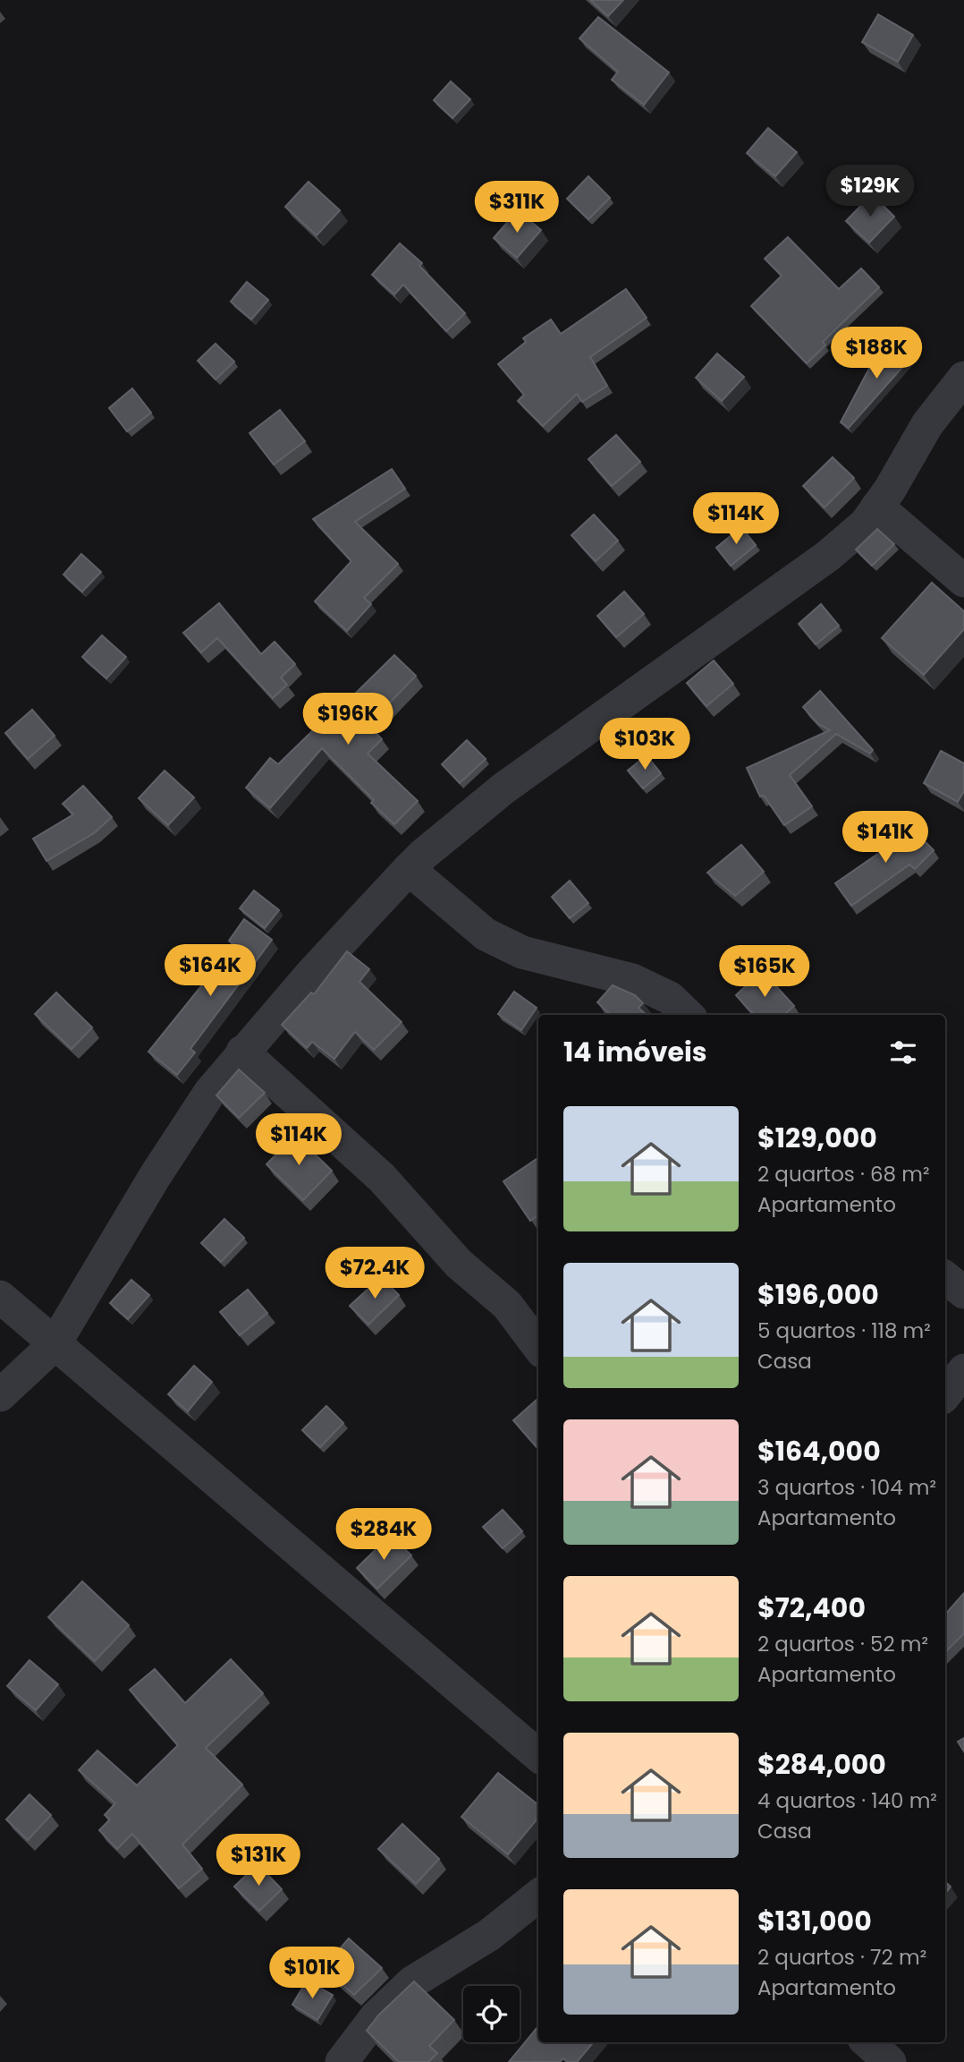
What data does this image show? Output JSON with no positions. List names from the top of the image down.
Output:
{
  "page": {
    "price": [
      "$129K",
      "$311K",
      "$188K",
      "$114K",
      "$196K",
      "$103K",
      "$141K",
      "$164K",
      "$165K",
      "$114K",
      "$72.4K",
      "$284K",
      "$131K",
      "$101K"
    ],
    "heading": "14 imóveis",
    "list": [
      {
        "name": "$129,000",
        "note": "2 quartos · 68 m² · Apartamento"
      },
      {
        "name": "$196,000",
        "note": "5 quartos · 118 m² · Casa"
      },
      {
        "name": "$164,000",
        "note": "3 quartos · 104 m² · Apartamento"
      },
      {
        "name": "$72,400",
        "note": "2 quartos · 52 m² · Apartamento"
      },
      {
        "name": "$284,000",
        "note": "4 quartos · 140 m² · Casa"
      },
      {
        "name": "$131,000",
        "note": "2 quartos · 72 m² · Apartamento"
      }
    ]
  }
}
